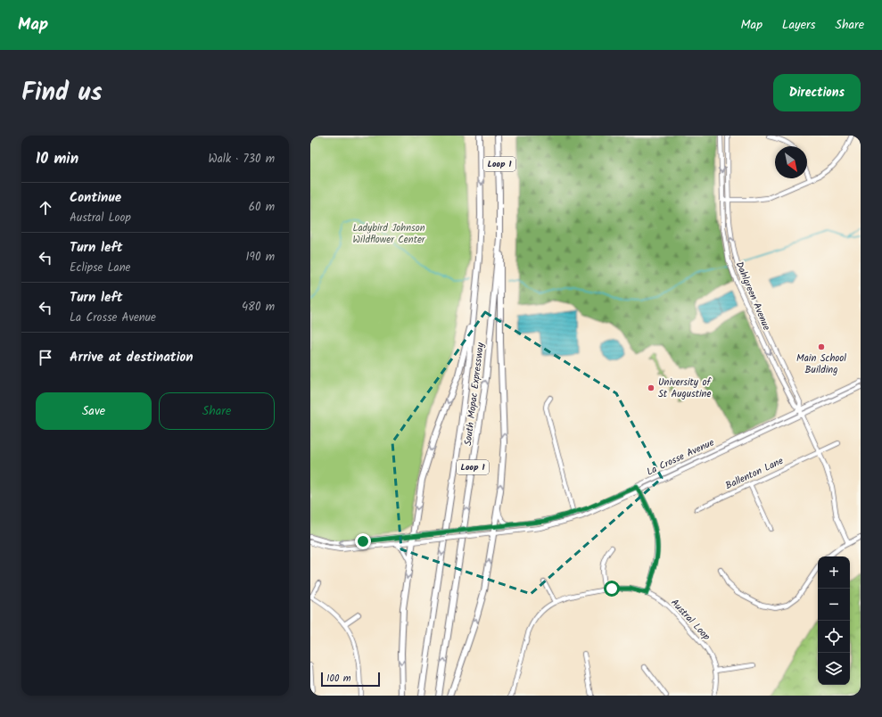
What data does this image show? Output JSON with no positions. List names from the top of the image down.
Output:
{
  "streets": {
    "highway": ["Loop 1", "South Mopac Expressway"],
    "street": [
      "Dahlgreen Avenue",
      "La Crosse Avenue",
      "Ballenton Lane",
      "Austral Loop"
    ]
  },
  "crossings": [
    ["Dahlgreen Avenue", "La Crosse Avenue"],
    ["Dahlgreen Avenue", "Ballenton Lane"]
  ],
  "parks": ["Ladybird Johnson Wildflower Center"],
  "places": ["Main School Building", "University of St Augustine"],
  "scale_bar": "100 m",
  "north": "bottom right",
  "page": {
    "header": "Map",
    "nav": ["Map", "Layers", "Share"],
    "title": "Find us",
    "buttons": [
      "Directions",
      ["Save", "Share"]
    ],
    "heading": ["10 min", "Walk · 730 m"],
    "list": [
      ["Continue", "Austral Loop", "60 m"],
      ["Turn left", "Eclipse Lane", "190 m"],
      ["Turn left", "La Crosse Avenue", "480 m"],
      "Arrive at destination"
    ],
    "map_buttons": ["+", "−"],
    "scale": "100 m"
  }
}
